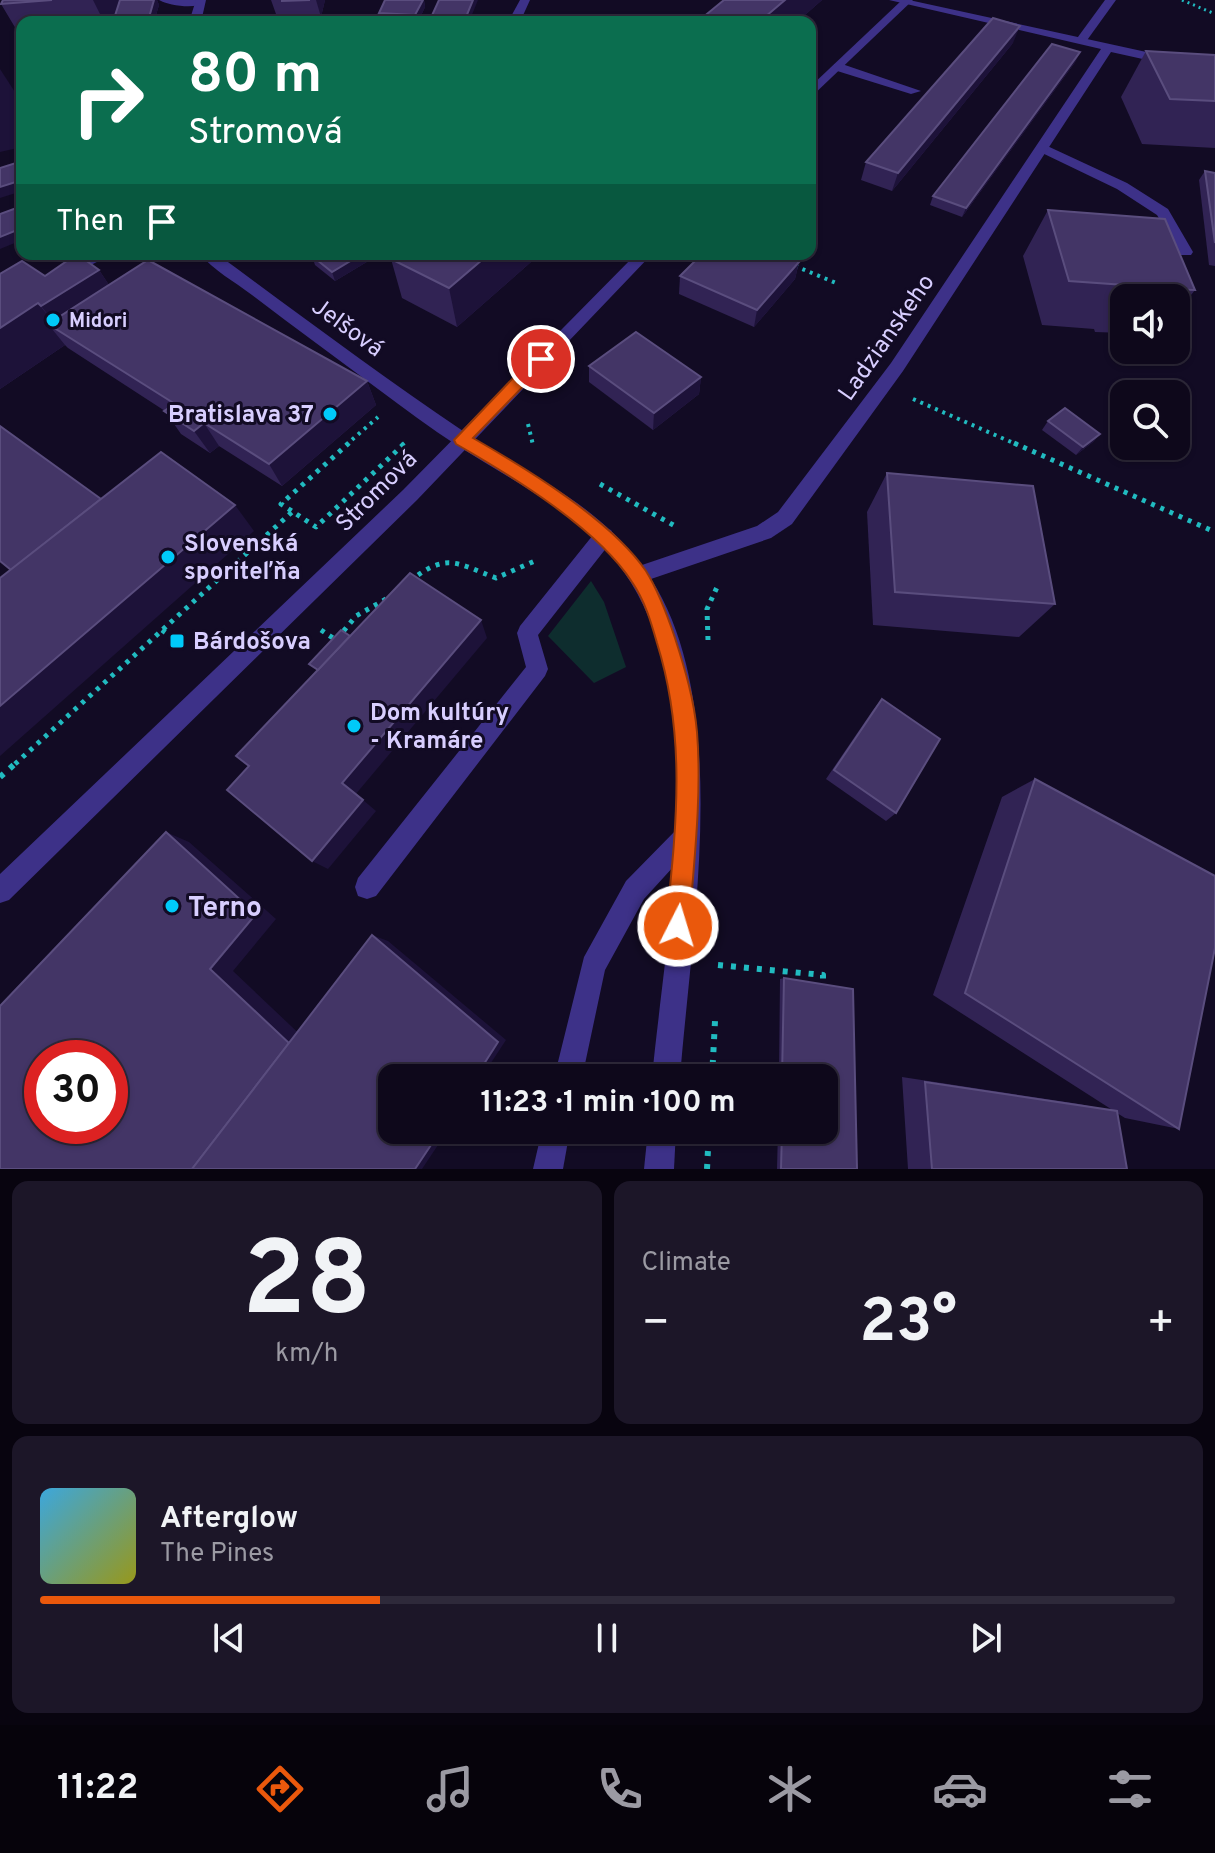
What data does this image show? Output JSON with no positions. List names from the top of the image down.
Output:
{
  "streets": {
    "street": ["Jelšová", "Ladzianskeho", "Stromová"]
  },
  "crossings": [
    ["Jelšová", "Stromová"]
  ],
  "places": {
    "other": [
      "Midori",
      "Bratislava 37",
      "Slovenská sporiteľňa",
      "Dom kultúry - Kramáre",
      "Terno"
    ],
    "transit": ["Bárdošova"]
  },
  "page": {
    "turn": ["80 m", "Stromová"],
    "then": "Then",
    "limit": "30",
    "trip": "11:23 · 1 min · 100 m",
    "tile": [
      ["28", "km/h"],
      "Climate"
    ],
    "heat": ["−", "23°", "+"],
    "song": ["Afterglow", "The Pines"],
    "tabs": "11:22"
  }
}
